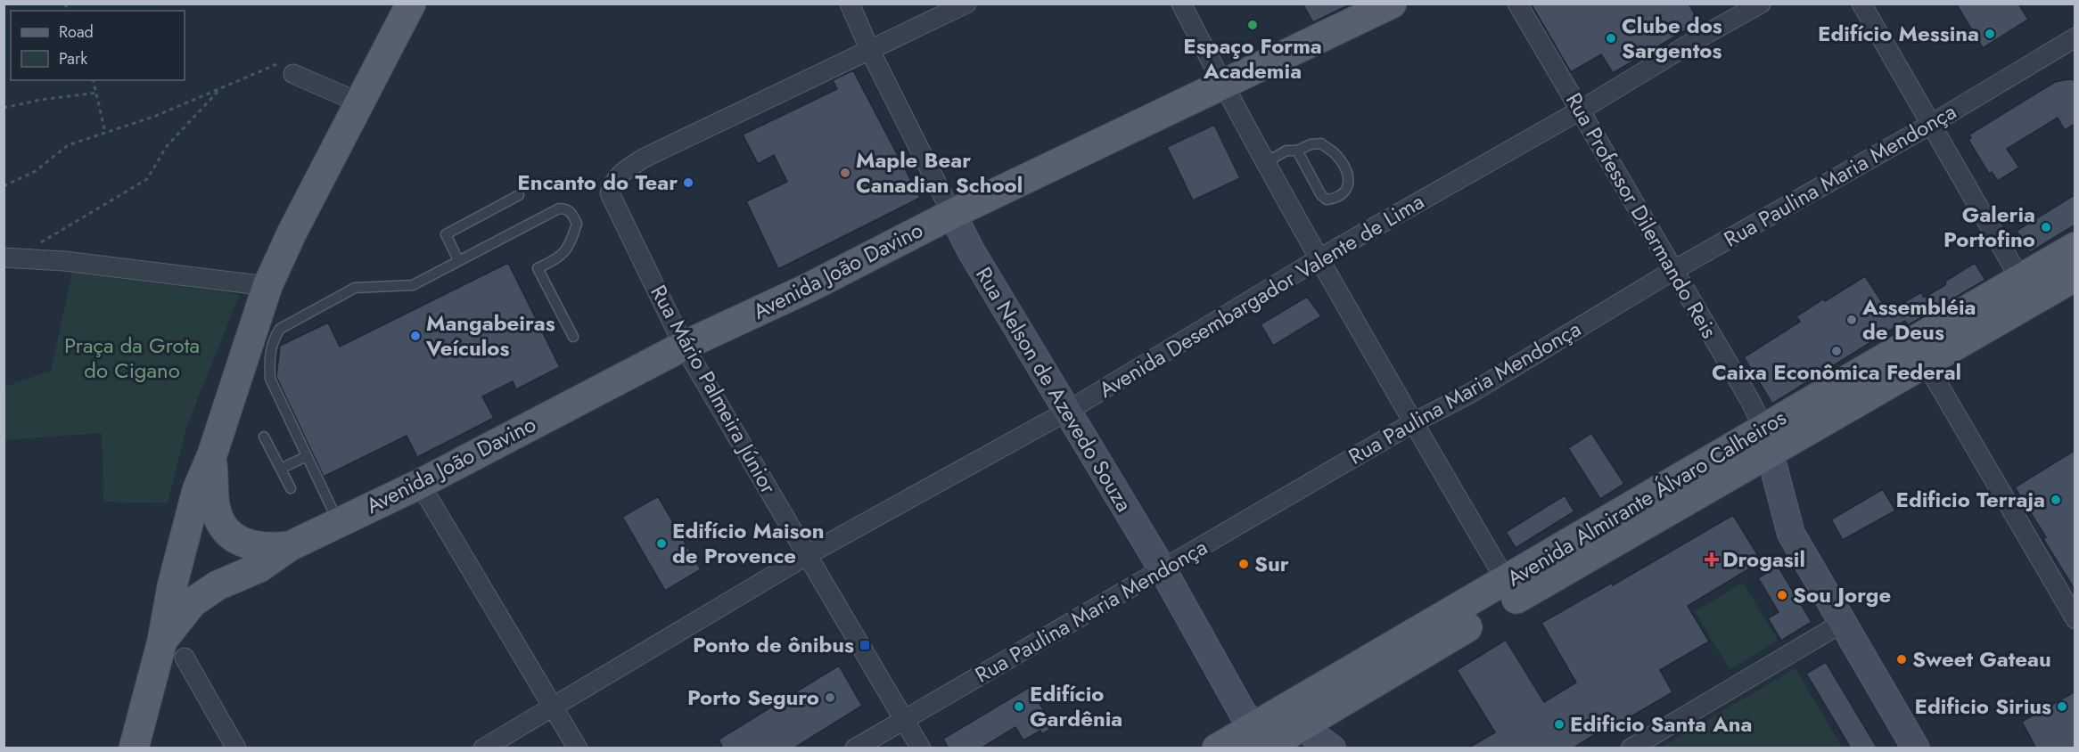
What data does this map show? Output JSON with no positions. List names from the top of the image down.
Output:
{
  "streets": {
    "main road": ["Avenida João Davino", "Avenida Almirante Álvaro Calheiros"],
    "street": [
      "Rua Paulina Maria Mendonça",
      "Rua Professor Dilermando Reis",
      "Avenida Desembargador Valente de Lima",
      "Rua Mário Palmeira Júnior",
      "Rua Nelson de Azevedo Souza"
    ]
  },
  "crossings": [
    ["Rua Paulina Maria Mendonça", "Rua Professor Dilermando Reis"],
    ["Rua Paulina Maria Mendonça", "Rua Mário Palmeira Júnior"],
    ["Rua Paulina Maria Mendonça", "Rua Nelson de Azevedo Souza"],
    ["Rua Professor Dilermando Reis", "Avenida Desembargador Valente de Lima"],
    ["Rua Professor Dilermando Reis", "Avenida Almirante Álvaro Calheiros"],
    ["Avenida João Davino", "Rua Mário Palmeira Júnior"],
    ["Avenida João Davino", "Rua Nelson de Azevedo Souza"],
    ["Avenida Desembargador Valente de Lima", "Rua Mário Palmeira Júnior"],
    ["Avenida Desembargador Valente de Lima", "Rua Nelson de Azevedo Souza"],
    ["Rua Mário Palmeira Júnior", "Rua Nelson de Azevedo Souza"],
    ["Rua Nelson de Azevedo Souza", "Avenida Almirante Álvaro Calheiros"]
  ],
  "parks": ["Praça da Grota do Cigano"],
  "places": {
    "other": [
      "Espaço Forma Academia",
      "Edifício Messina",
      "Clube dos Sargentos",
      "Maple Bear Canadian School",
      "Encanto do Tear",
      "Galeria Portofino",
      "Assembléia de Deus",
      "Mangabeiras Veículos",
      "Caixa Econômica Federal",
      "Edificio Terraja",
      "Edifício Maison de Provence",
      "Sur",
      "Sou Jorge",
      "Sweet Gateau",
      "Porto Seguro",
      "Edifício Gardênia",
      "Edificio Sirius",
      "Edificio Santa Ana"
    ],
    "health": ["Drogasil"],
    "transit": ["Ponto de ônibus"]
  },
  "legend": ["Road", "Park"]
}
